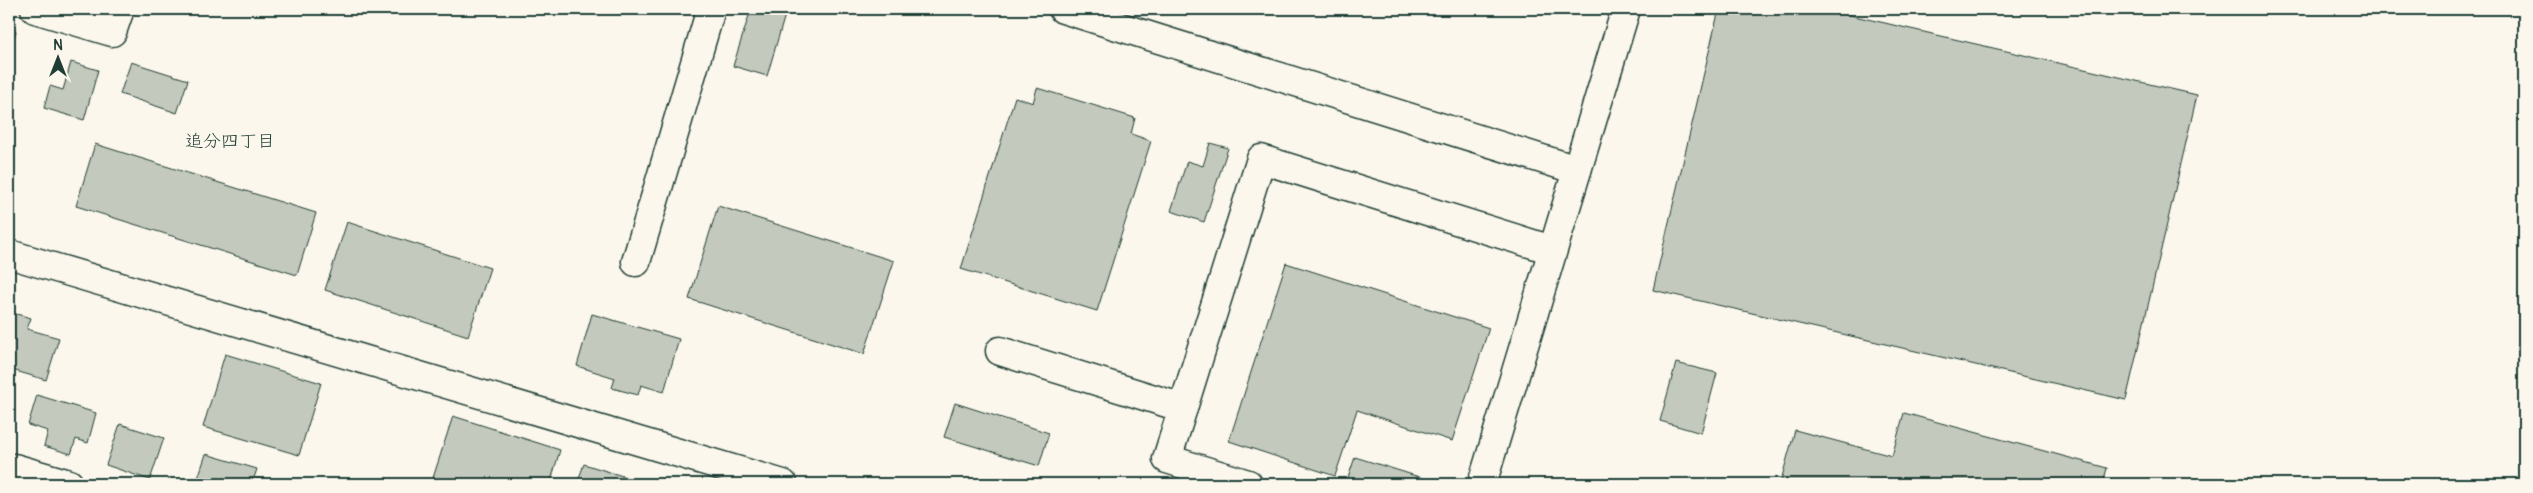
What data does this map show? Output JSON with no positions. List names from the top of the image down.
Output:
{
  "districts": ["追分四丁目"],
  "north": "top"
}
